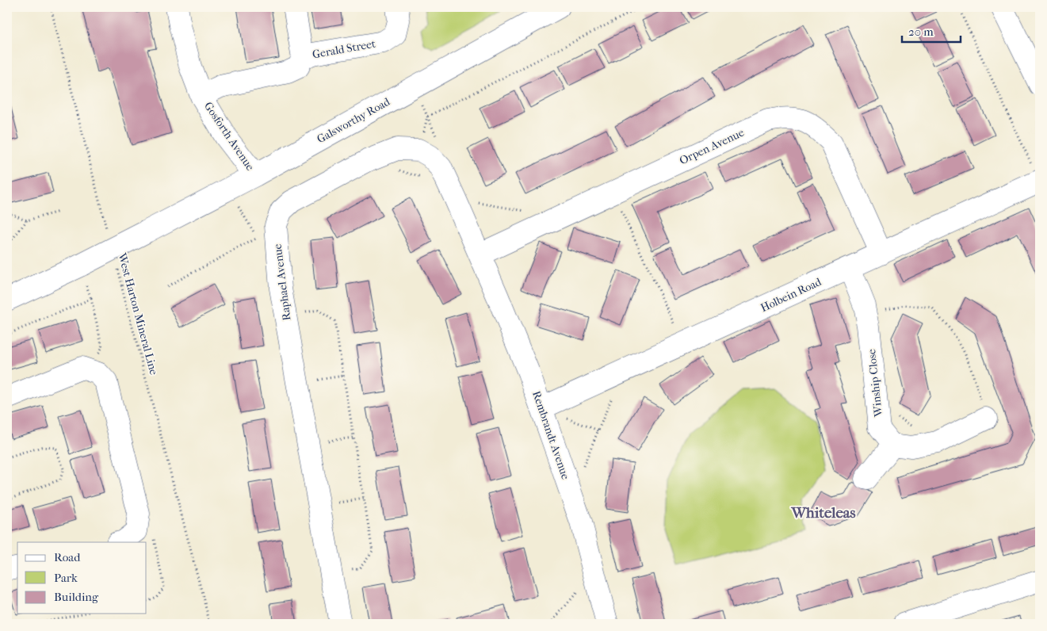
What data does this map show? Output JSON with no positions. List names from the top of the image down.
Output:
{
  "streets": {
    "street": [
      "Gerald Street",
      "Galsworthy Road",
      "Gosforth Avenue",
      "Orpen Avenue",
      "Raphael Avenue",
      "Holbein Road",
      "Winship Close",
      "Rembrandt Avenue"
    ],
    "path": ["West Harton Mineral Line"]
  },
  "crossings": [
    ["Gerald Street", "Gosforth Avenue"],
    ["Galsworthy Road", "Gosforth Avenue"],
    ["Orpen Avenue", "Holbein Road"],
    ["Orpen Avenue", "Rembrandt Avenue"],
    ["Holbein Road", "Winship Close"],
    ["Holbein Road", "Rembrandt Avenue"]
  ],
  "districts": ["Whiteleas"],
  "legend": ["Road", "Park", "Building"],
  "scale_bar": "20 m"
}
